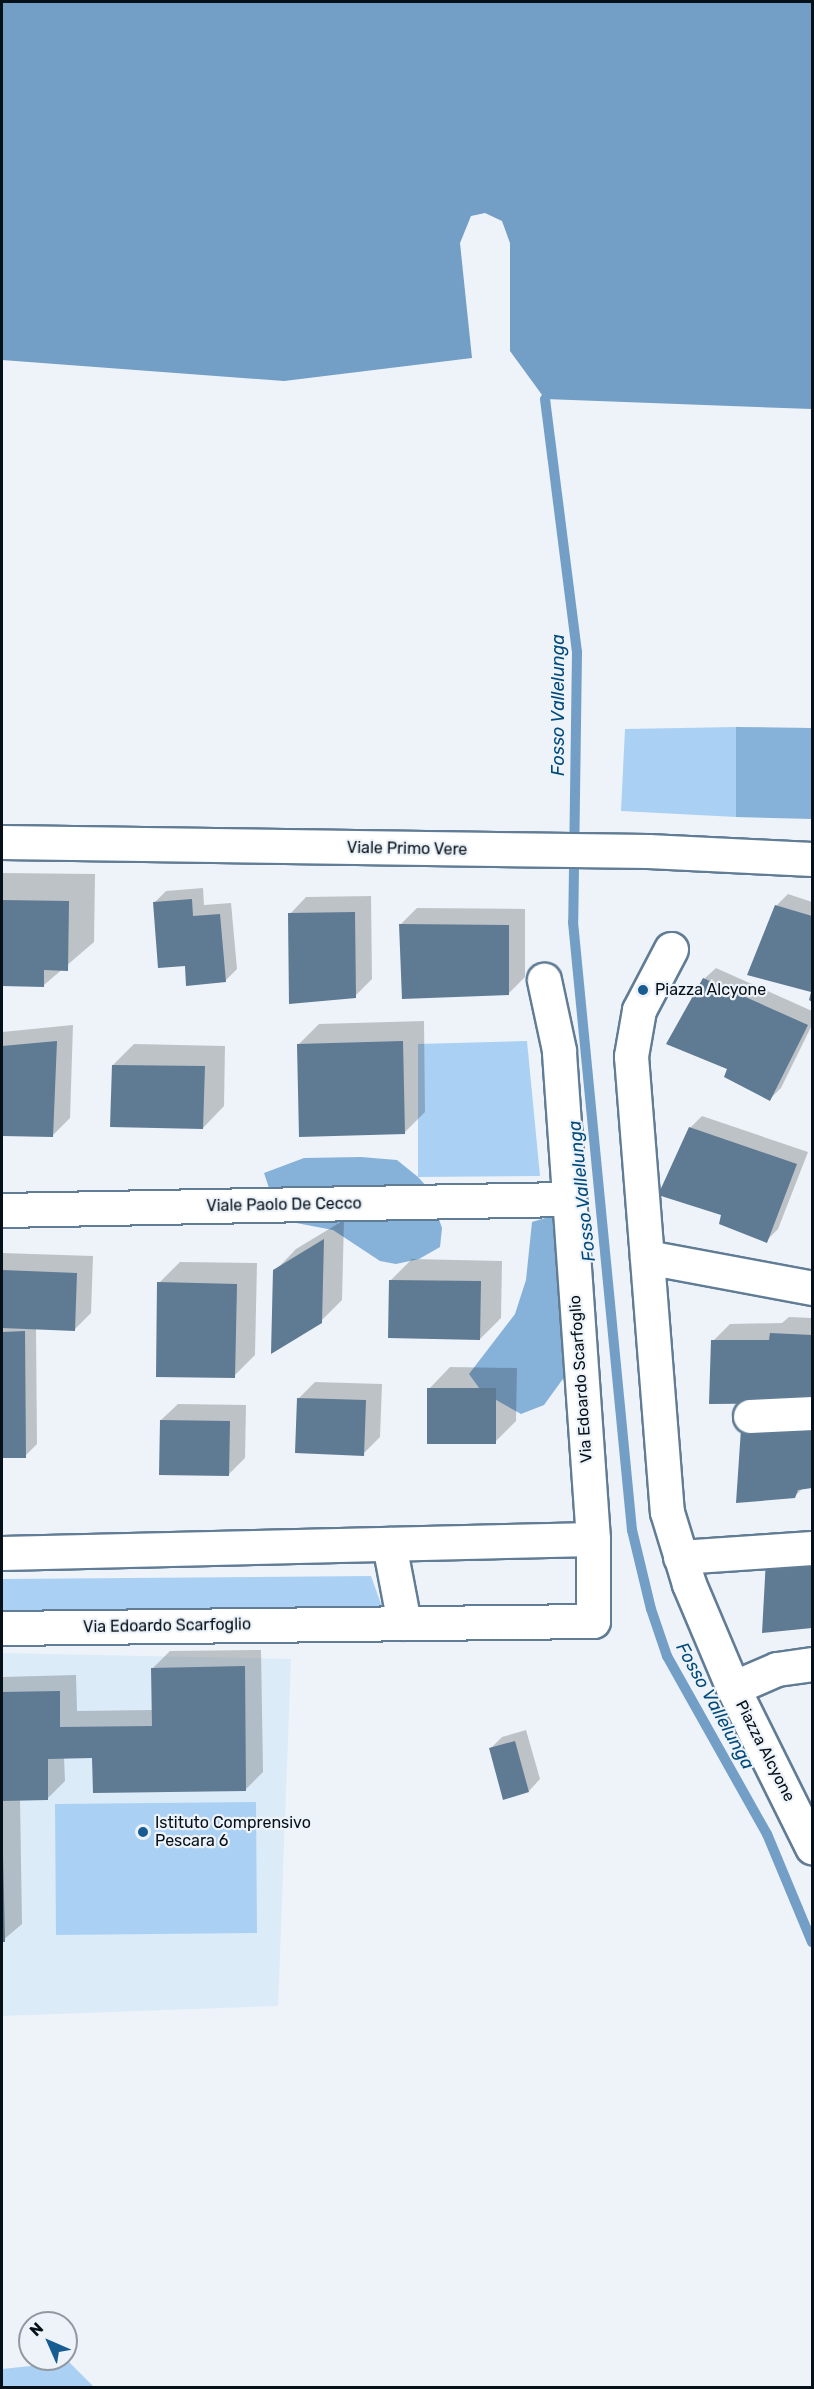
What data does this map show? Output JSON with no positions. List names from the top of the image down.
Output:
{
  "streets": {
    "street": [
      "Viale Primo Vere",
      "Viale Paolo De Cecco",
      "Via Edoardo Scarfoglio",
      "Piazza Alcyone"
    ]
  },
  "crossings": [
    ["Viale Paolo De Cecco", "Via Edoardo Scarfoglio"]
  ],
  "water": ["Fosso Vallelunga"],
  "places": ["Piazza Alcyone", "Istituto Comprensivo Pescara 6"],
  "north": "top left"
}
